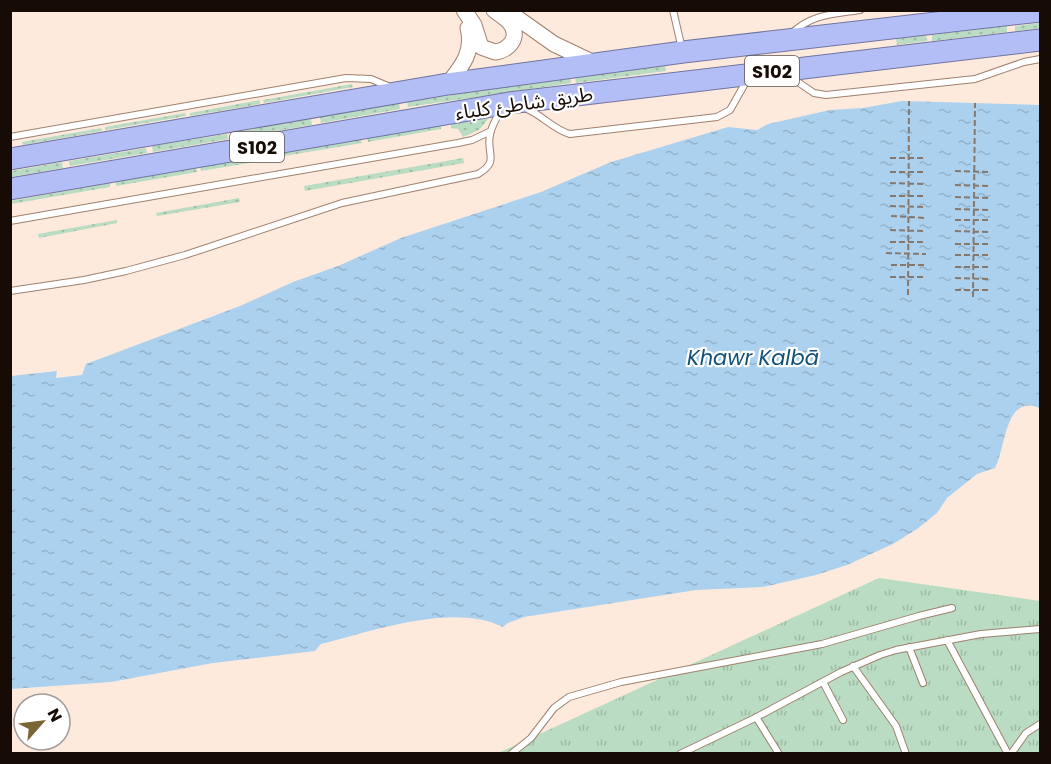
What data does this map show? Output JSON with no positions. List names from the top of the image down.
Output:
{
  "streets": {
    "highway": ["S102", "طريق شاطئ كلباء"]
  },
  "water": ["Khawr Kalbā"],
  "north": "top right"
}
